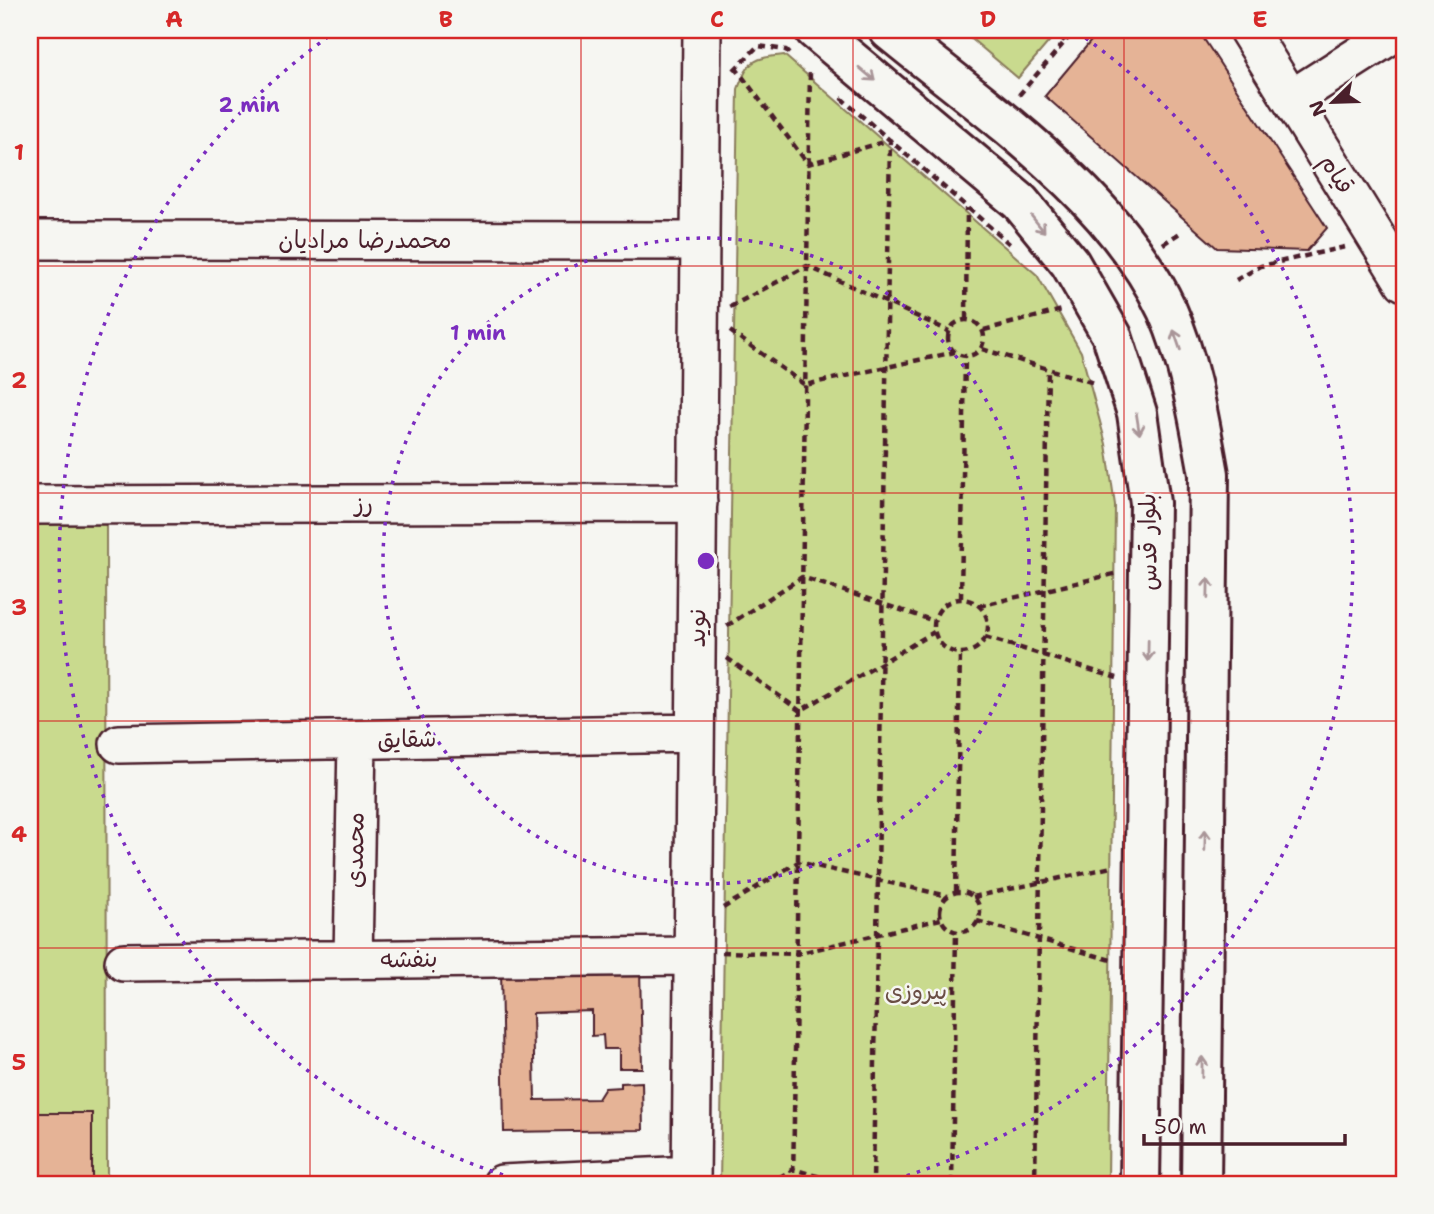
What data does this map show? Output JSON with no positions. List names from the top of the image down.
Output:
{
  "streets": {
    "main road": ["بلوار قدس"],
    "street": [
      "قیام",
      "محمدرضا مرادیان",
      "رز",
      "نوید",
      "شقایق",
      "محمدی",
      "بنفشه"
    ]
  },
  "crossings": [
    ["محمدرضا مرادیان", "نوید"],
    ["رز", "نوید"],
    ["نوید", "شقایق"],
    ["نوید", "بنفشه"],
    ["شقایق", "محمدی"],
    ["محمدی", "بنفشه"]
  ],
  "parks": ["پیروزی"],
  "scale_bar": "50 m",
  "north": "bottom left",
  "grid": {
    "columns": [
      "A",
      "B",
      "C",
      "D",
      "E"
    ],
    "rows": [
      "1",
      "2",
      "3",
      "4",
      "5"
    ]
  },
  "rings": ["2 min", "1 min"]
}
